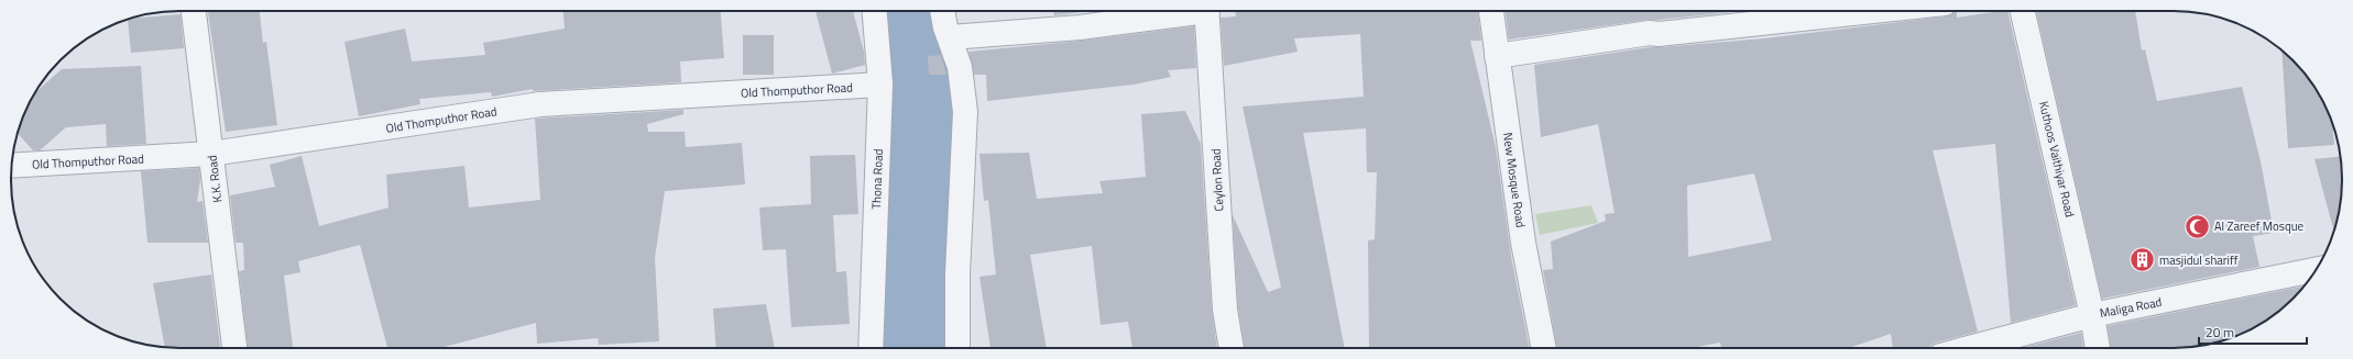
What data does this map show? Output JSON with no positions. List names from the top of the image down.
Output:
{
  "streets": {
    "street": [
      "Old Thomputhor Road",
      "Kuthoos Vaithiyar Road",
      "K.K. Road",
      "Thona Road",
      "Ceylon Road",
      "New Mosque Road",
      "Maliga Road"
    ]
  },
  "crossings": [
    ["Old Thomputhor Road", "K.K. Road"],
    ["Old Thomputhor Road", "Thona Road"],
    ["Kuthoos Vaithiyar Road", "Maliga Road"]
  ],
  "places": {
    "mosque": ["Al Zareef Mosque"],
    "building": ["masjidul shariff"]
  },
  "scale_bar": "20 m"
}
